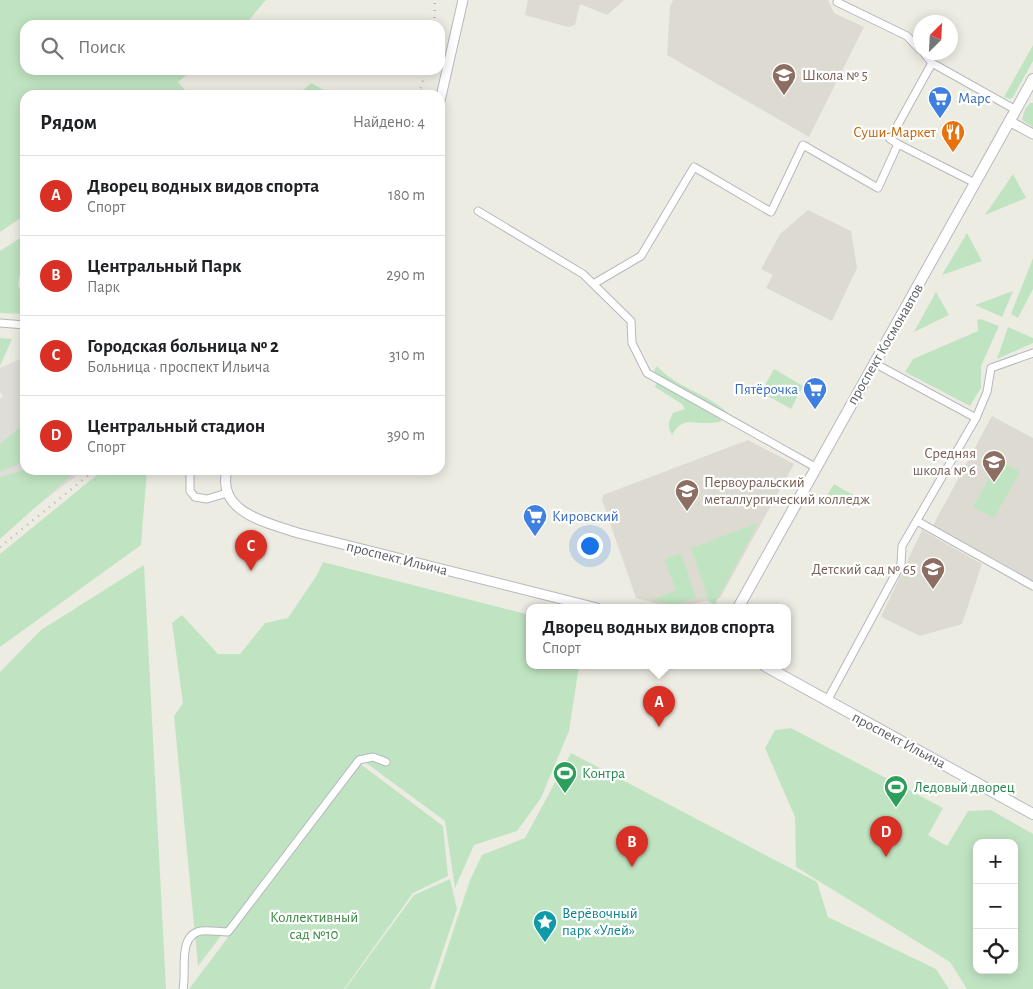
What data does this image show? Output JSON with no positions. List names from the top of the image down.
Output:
{
  "streets": {
    "main road": ["проспект Космонавтов", "проспект Ильича"]
  },
  "parks": ["Коллективный сад №10"],
  "places": {
    "school or university": [
      "Школа № 5",
      "Средняя школа № 6",
      "Первоуральский металлургический колледж",
      "Детский сад № 65"
    ],
    "supermarket": ["Марс", "Пятёрочка", "Кировский"],
    "restaurant": ["Суши-Маркет"],
    "sports": ["Контра", "Ледовый дворец"],
    "place": ["Верёвочный парк «Улей»"]
  },
  "north": "top right",
  "page": {
    "search": "Поиск",
    "heading": ["Рядом", "Найдено: 4"],
    "list": [
      {
        "mark": "A",
        "name": "Дворец водных видов спорта",
        "note": "Спорт",
        "value": "180 m"
      },
      {
        "mark": "B",
        "name": "Центральный Парк",
        "note": "Парк",
        "value": "290 m"
      },
      {
        "mark": "C",
        "name": "Городская больница № 2",
        "note": "Больница · проспект Ильича",
        "value": "310 m"
      },
      {
        "mark": "D",
        "name": "Центральный стадион",
        "note": "Спорт",
        "value": "390 m"
      }
    ],
    "pins": [
      "C",
      "A",
      "D",
      "B"
    ],
    "popup": ["Дворец водных видов спорта", "Спорт"],
    "map_buttons": ["+", "−"]
  }
}
